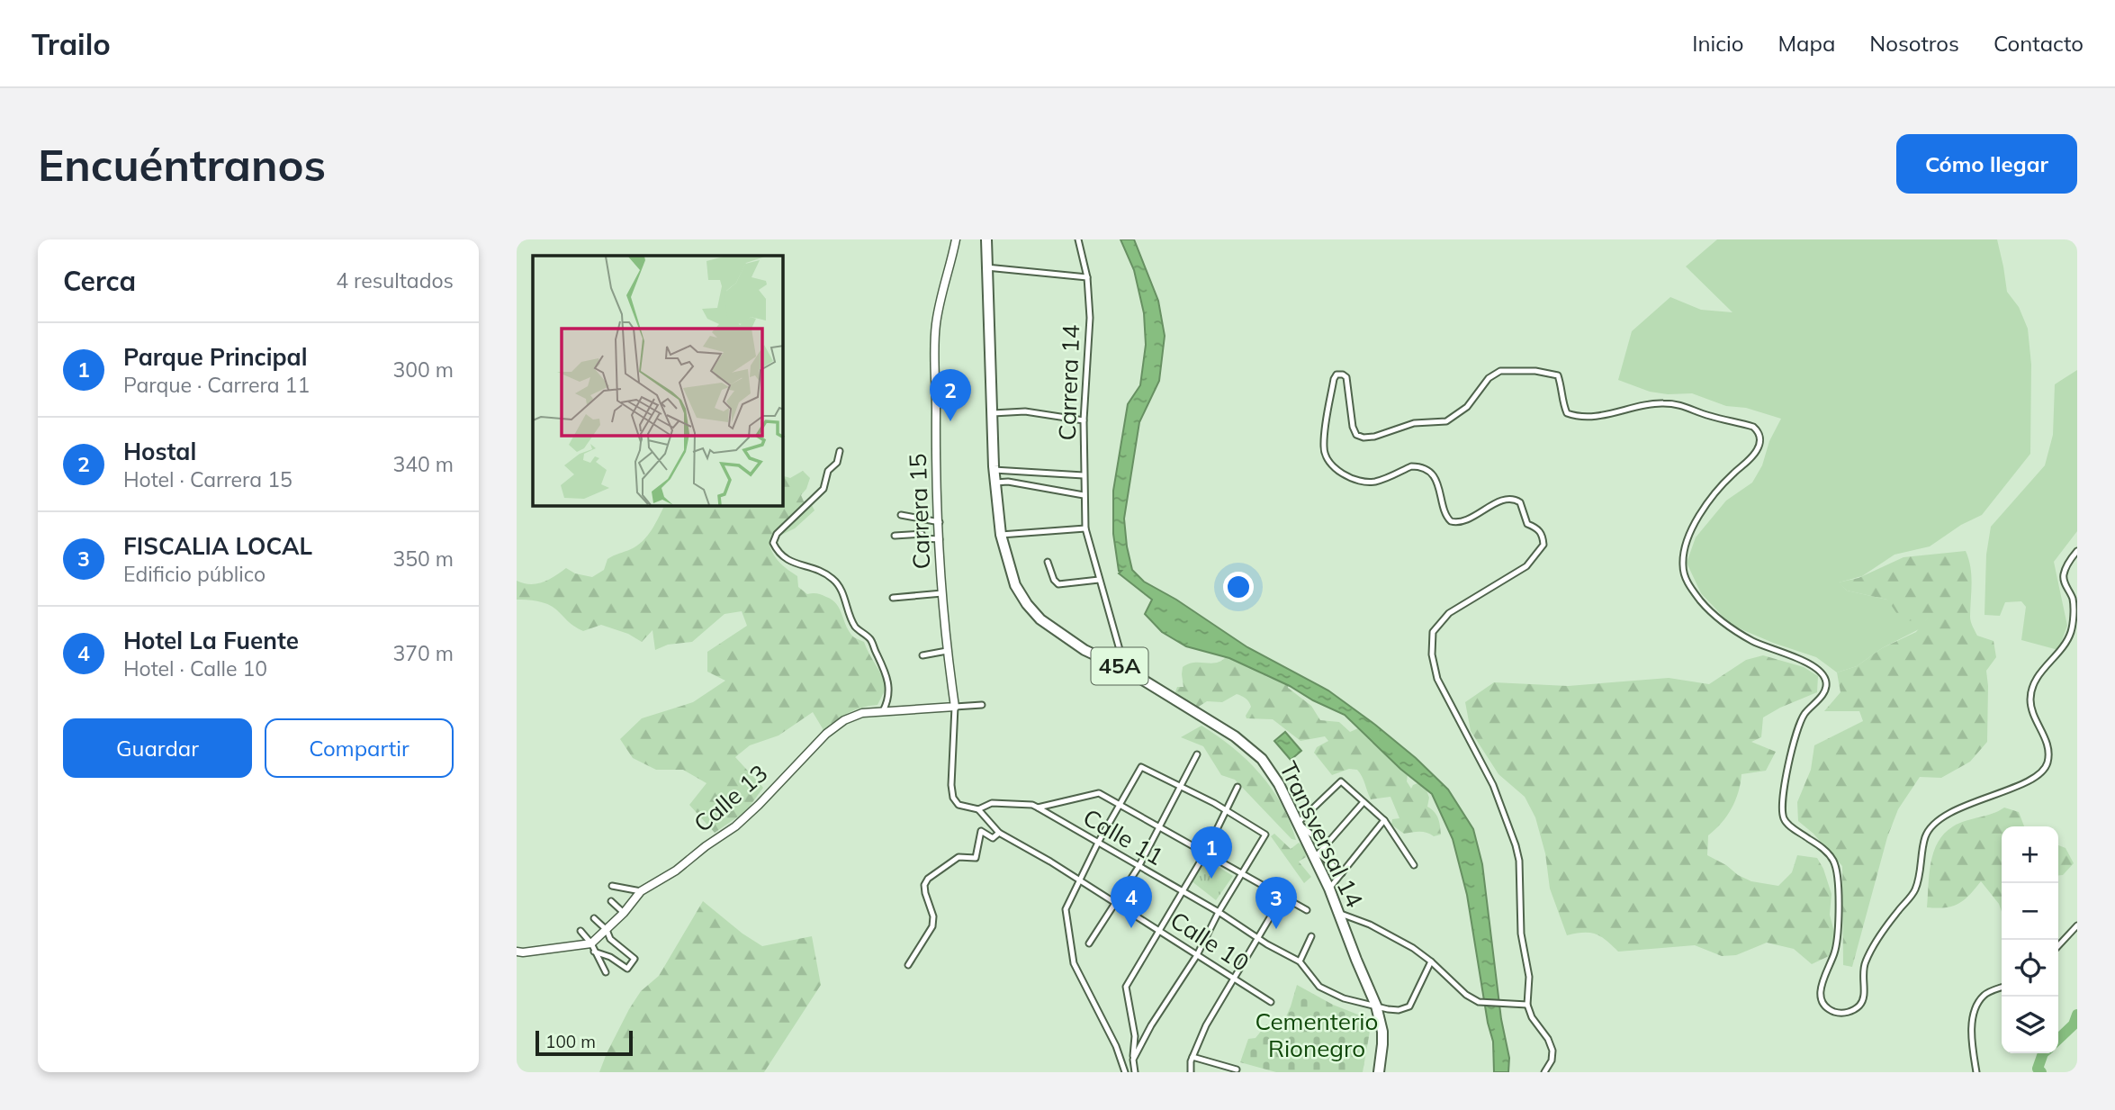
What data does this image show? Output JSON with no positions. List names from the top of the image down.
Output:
{
  "streets": {
    "highway": ["45A", "Transversal 14"],
    "street": [
      "Carrera 14",
      "Carrera 15",
      "Calle 13",
      "Calle 11",
      "Calle 10"
    ]
  },
  "crossings": [
    ["Carrera 14", "Transversal 14"],
    ["Carrera 15", "Calle 13"],
    ["Transversal 14", "Calle 11"]
  ],
  "parks": ["Cementerio Rionegro"],
  "scale_bar": "100 m",
  "page": {
    "header": "Trailo",
    "nav": [
      "Inicio",
      "Mapa",
      "Nosotros",
      "Contacto"
    ],
    "buttons": [
      "Cómo llegar",
      ["Guardar", "Compartir"]
    ],
    "title": "Encuéntranos",
    "heading": ["Cerca", "4 resultados"],
    "list": [
      {
        "mark": "1",
        "name": "Parque Principal",
        "note": "Parque · Carrera 11",
        "value": "300 m"
      },
      {
        "mark": "2",
        "name": "Hostal",
        "note": "Hotel · Carrera 15",
        "value": "340 m"
      },
      {
        "mark": "3",
        "name": "FISCALIA LOCAL",
        "note": "Edificio público",
        "value": "350 m"
      },
      {
        "mark": "4",
        "name": "Hotel La Fuente",
        "note": "Hotel · Calle 10",
        "value": "370 m"
      }
    ],
    "pins": [
      "2",
      "1",
      "4",
      "3"
    ],
    "map_buttons": ["+", "−"],
    "scale": "100 m"
  }
}
